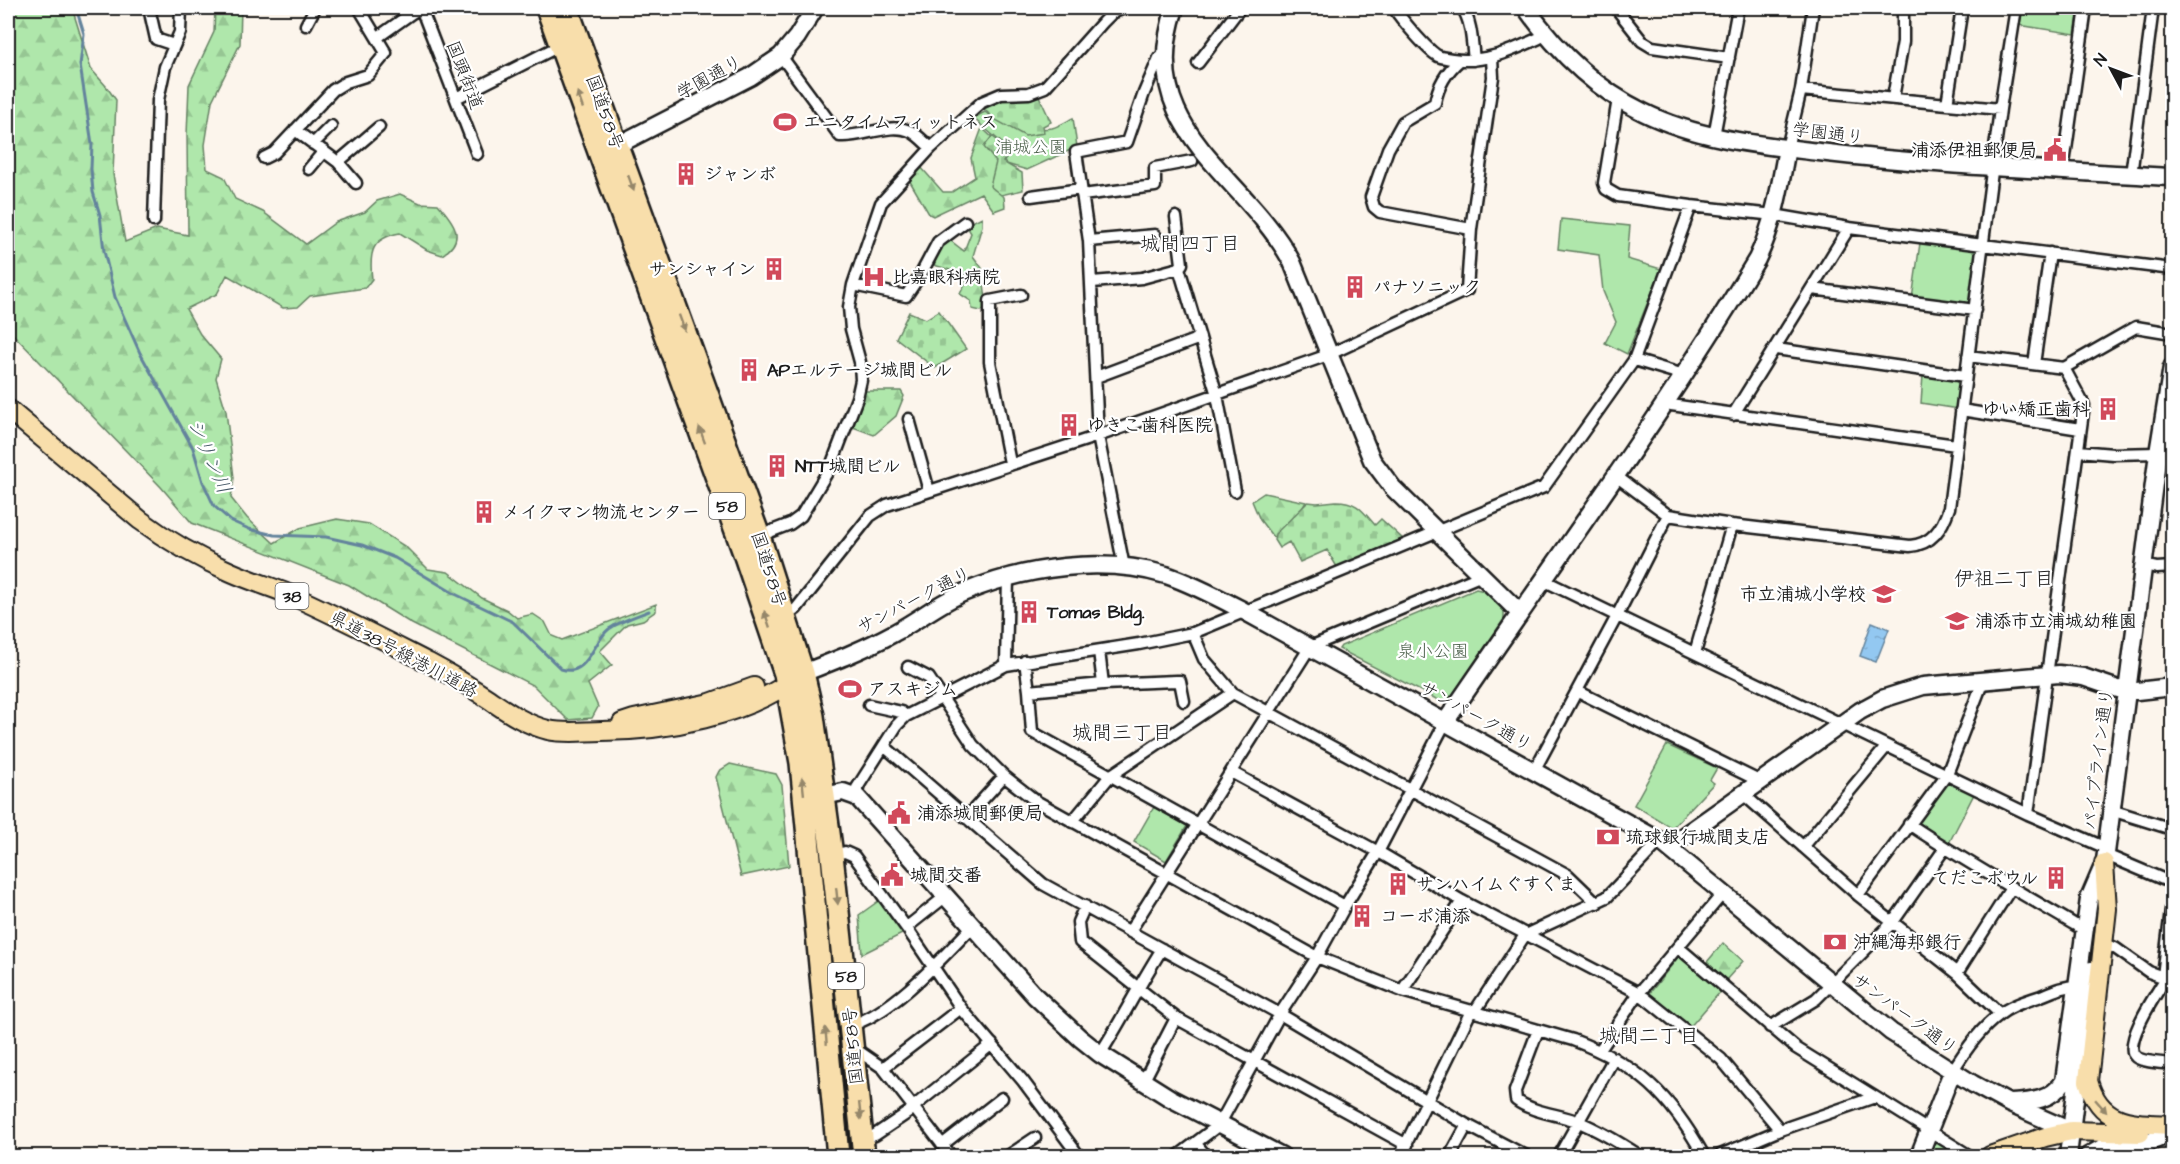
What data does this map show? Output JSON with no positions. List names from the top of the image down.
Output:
{
  "streets": {
    "highway": ["国道58号", "58"],
    "main road": ["38", "県道38号線港川道路"],
    "street": [
      "国頭街道",
      "学園通り",
      "サンパーク通り",
      "パイプライン通り"
    ]
  },
  "crossings": [
    ["学園通り", "国道58号"],
    ["国道58号", "サンパーク通り"],
    ["国道58号", "県道38号線港川道路"],
    ["サンパーク通り", "県道38号線港川道路"],
    ["サンパーク通り", "パイプライン通り"]
  ],
  "districts": [
    "城間四丁目",
    "伊祖二丁目",
    "城間三丁目",
    "城間二丁目"
  ],
  "water": ["シリン川"],
  "parks": ["浦城公園", "泉小公園"],
  "places": {
    "sports": ["エニタイムフィットネス", "アスキジム"],
    "public building": ["浦添伊祖郵便局", "浦添城間郵便局", "城間交番"],
    "building": [
      "ジャンボ",
      "サンシャイン",
      "パナソニック",
      "APエルテージ城間ビル",
      "ゆい矯正歯科",
      "ゆきこ歯科医院",
      "NTT城間ビル",
      "メイクマン物流センター",
      "Tomas Bldg.",
      "てだこボウル",
      "サンハイムぐすくま",
      "コーポ浦添"
    ],
    "hospital": ["比嘉眼科病院"],
    "school or university": ["市立浦城小学校", "浦添市立浦城幼稚園"],
    "bank": ["琉球銀行城間支店", "沖縄海邦銀行"]
  },
  "north": "top left"
}
